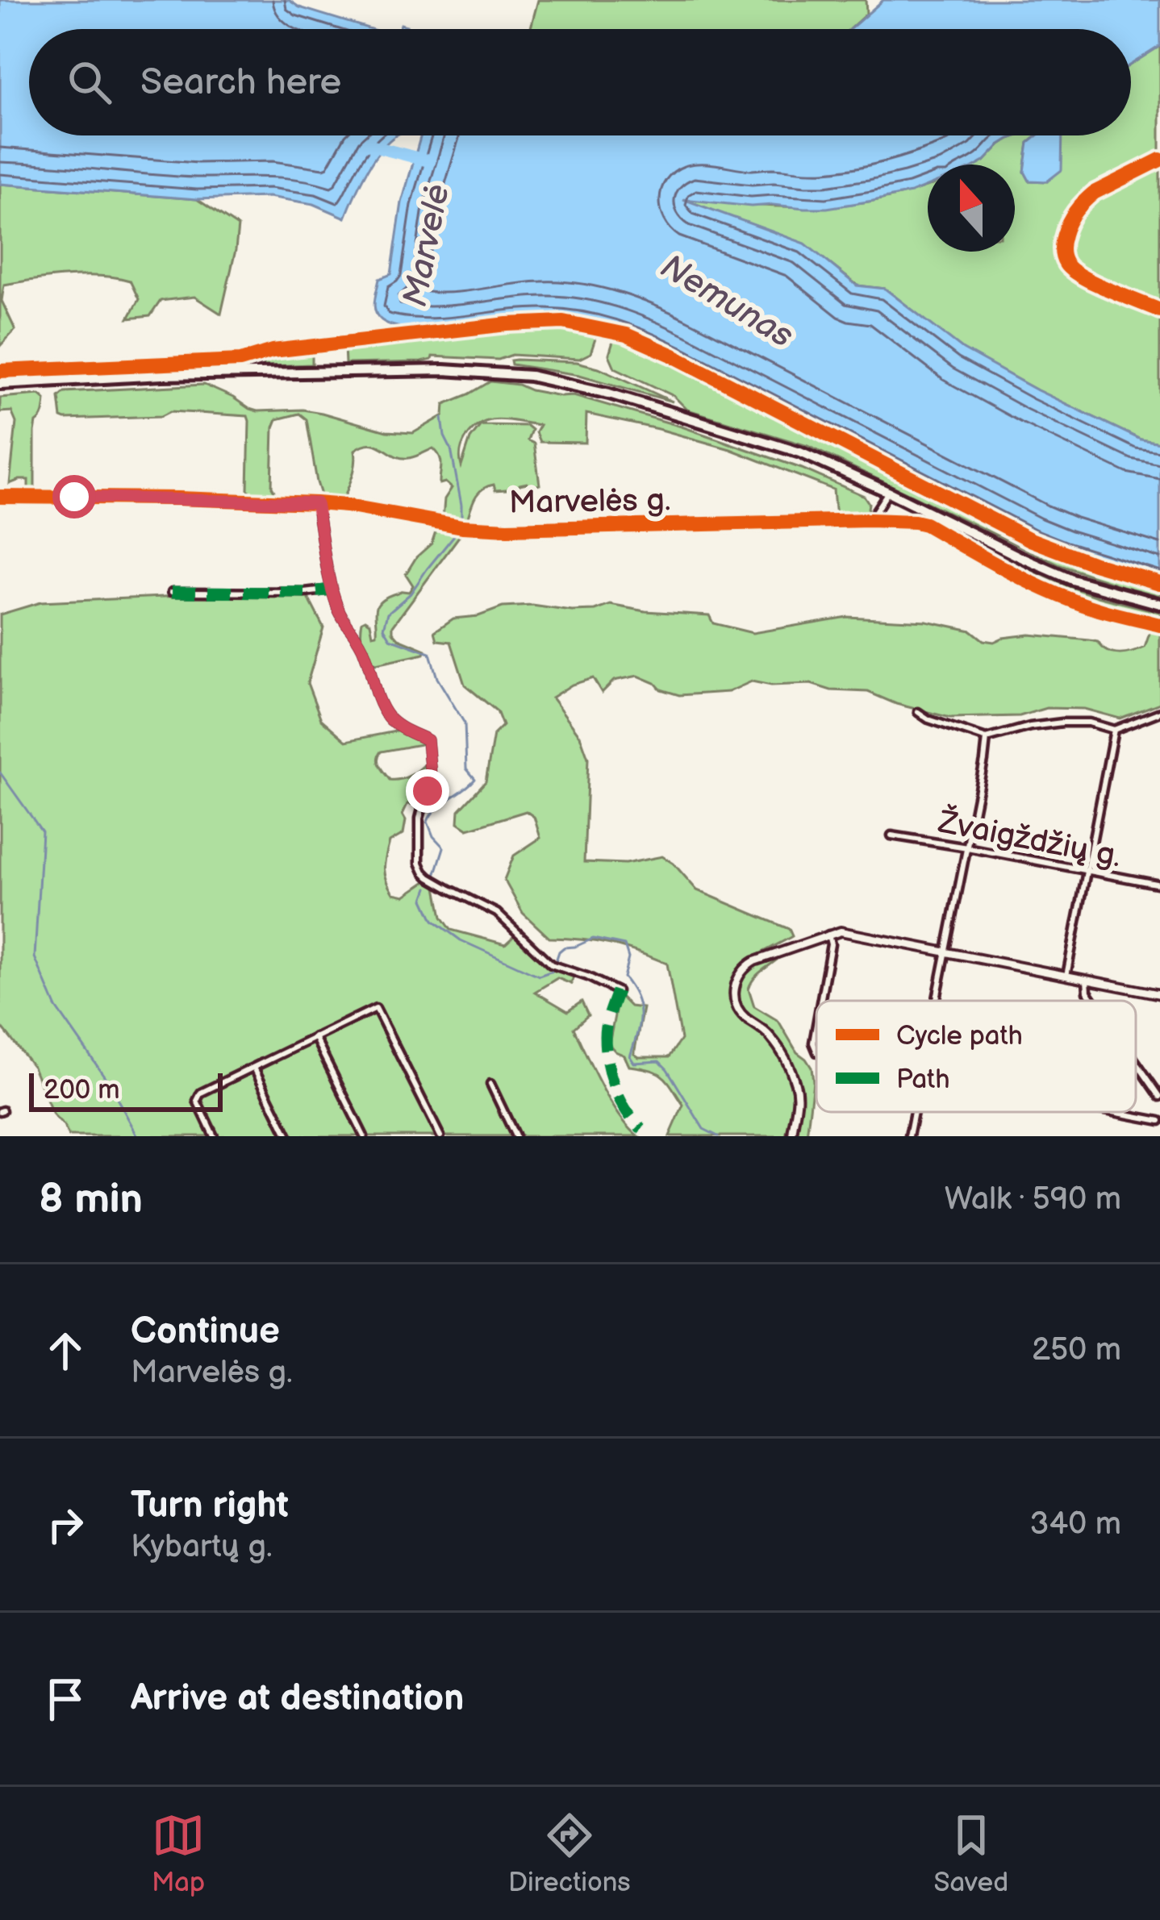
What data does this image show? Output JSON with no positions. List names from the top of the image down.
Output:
{
  "streets": {
    "street": ["Marvelės g.", "Žvaigždžių g."]
  },
  "water": ["Marvelė", "Nemunas"],
  "legend": ["Cycle path", "Path"],
  "scale_bar": "200 m",
  "north": "top",
  "page": {
    "search": "Search here",
    "scale": "200 m",
    "heading": ["8 min", "Walk · 590 m"],
    "list": [
      ["Continue", "Marvelės g.", "250 m"],
      ["Turn right", "Kybartų g.", "340 m"],
      "Arrive at destination"
    ],
    "nav": ["Map", "Directions", "Saved"]
  }
}
